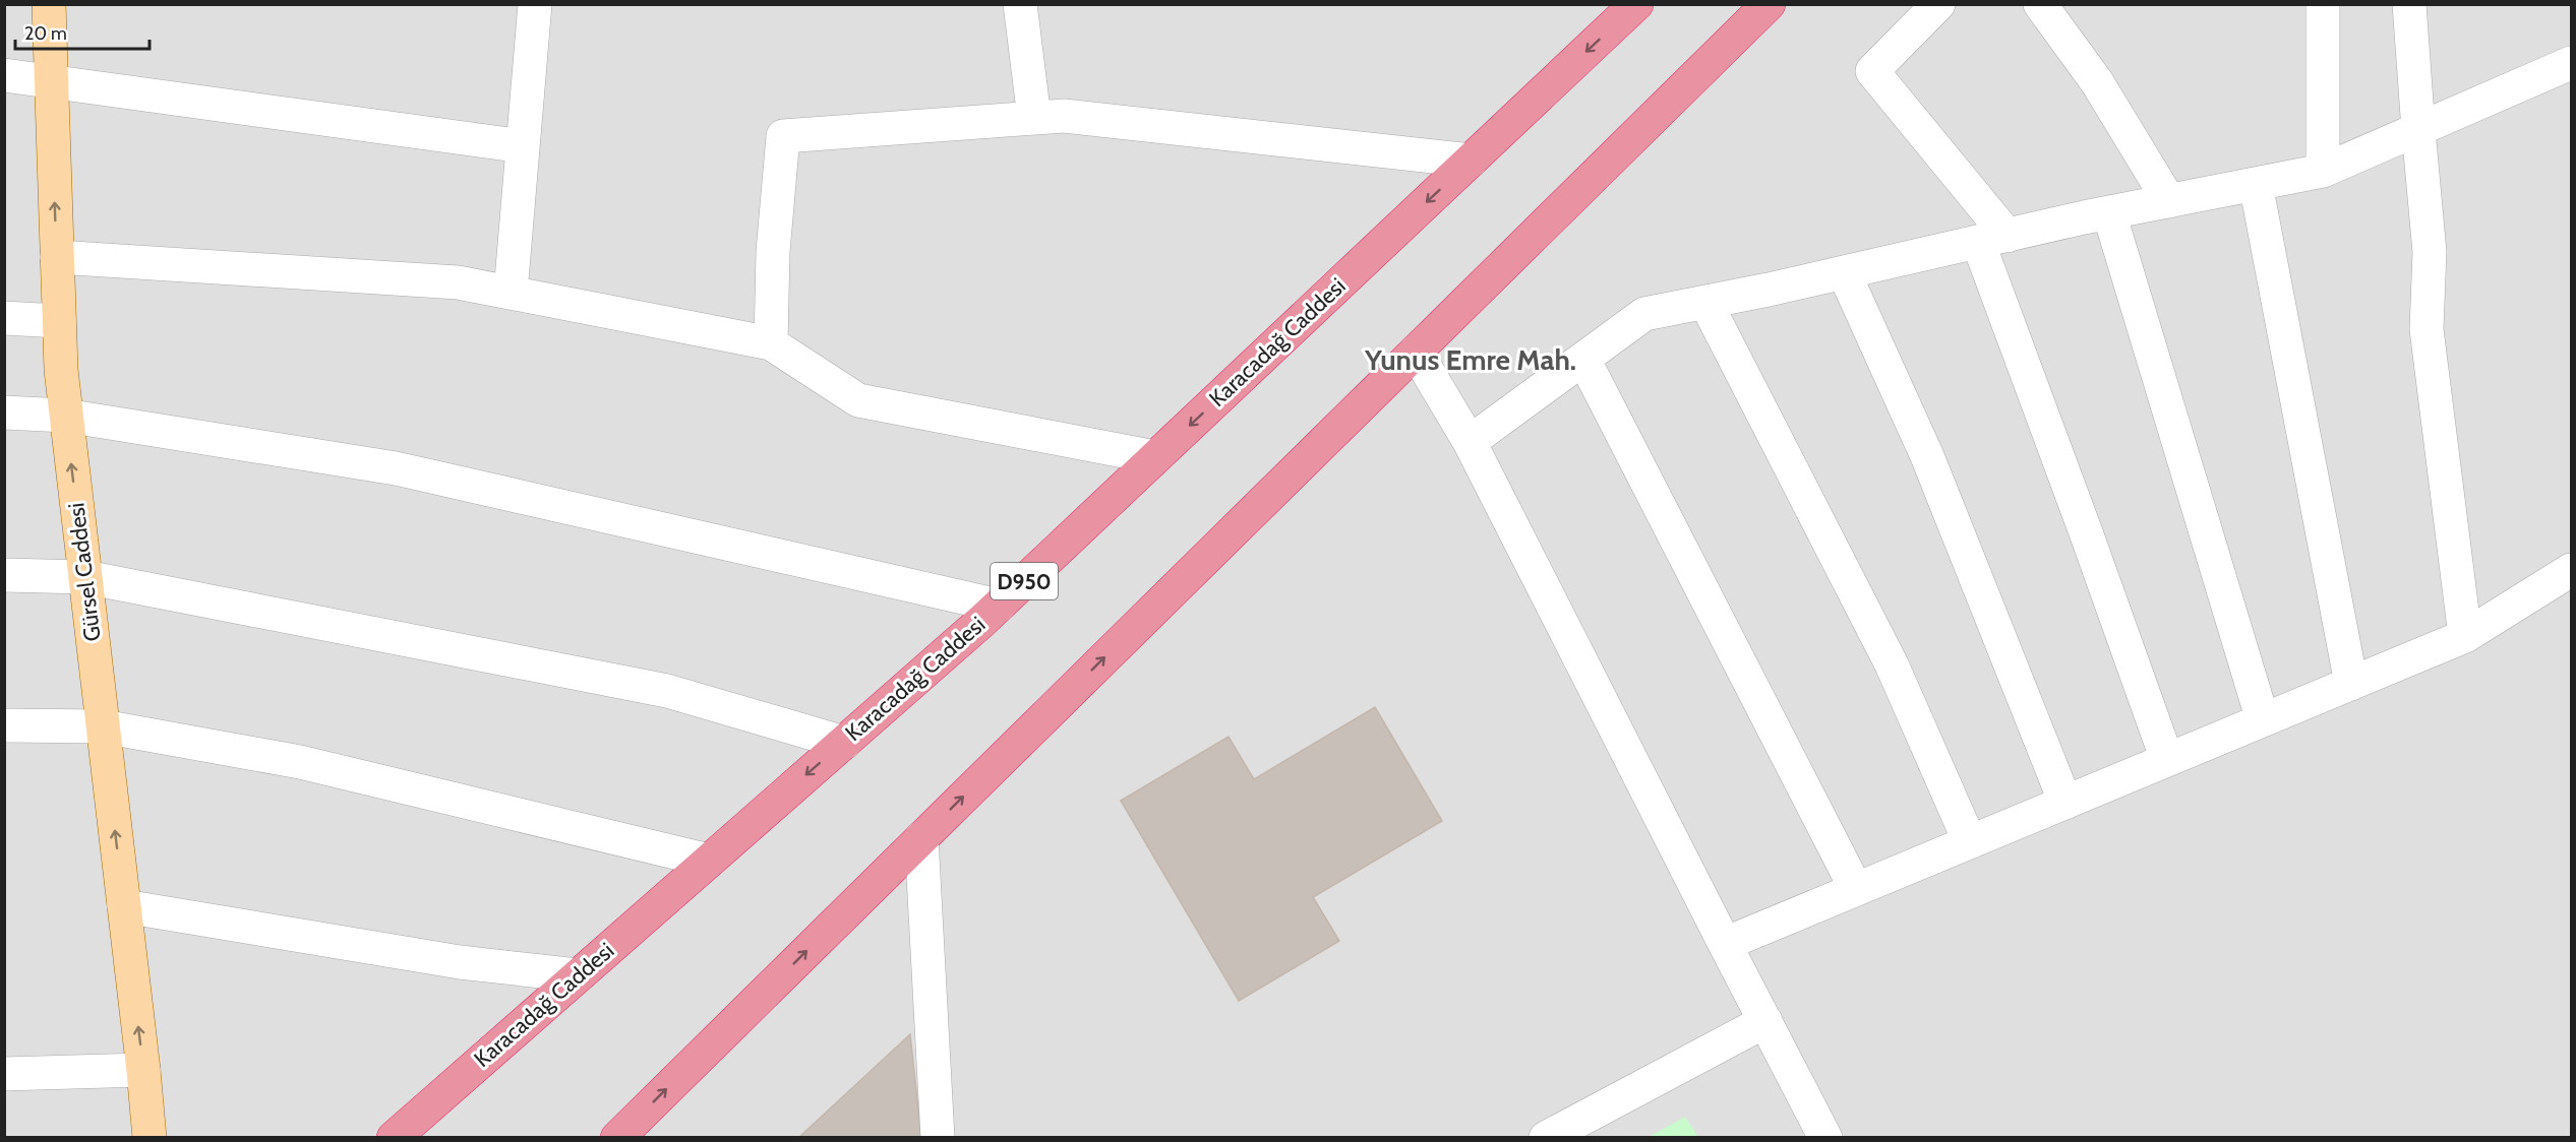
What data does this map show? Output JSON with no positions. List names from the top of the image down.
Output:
{
  "streets": {
    "highway": ["Karacadağ Caddesi", "D950"],
    "main road": ["Gürsel Caddesi"]
  },
  "one_way": ["Gürsel Caddesi"],
  "districts": ["Yunus Emre Mah."],
  "scale_bar": "20 m"
}
